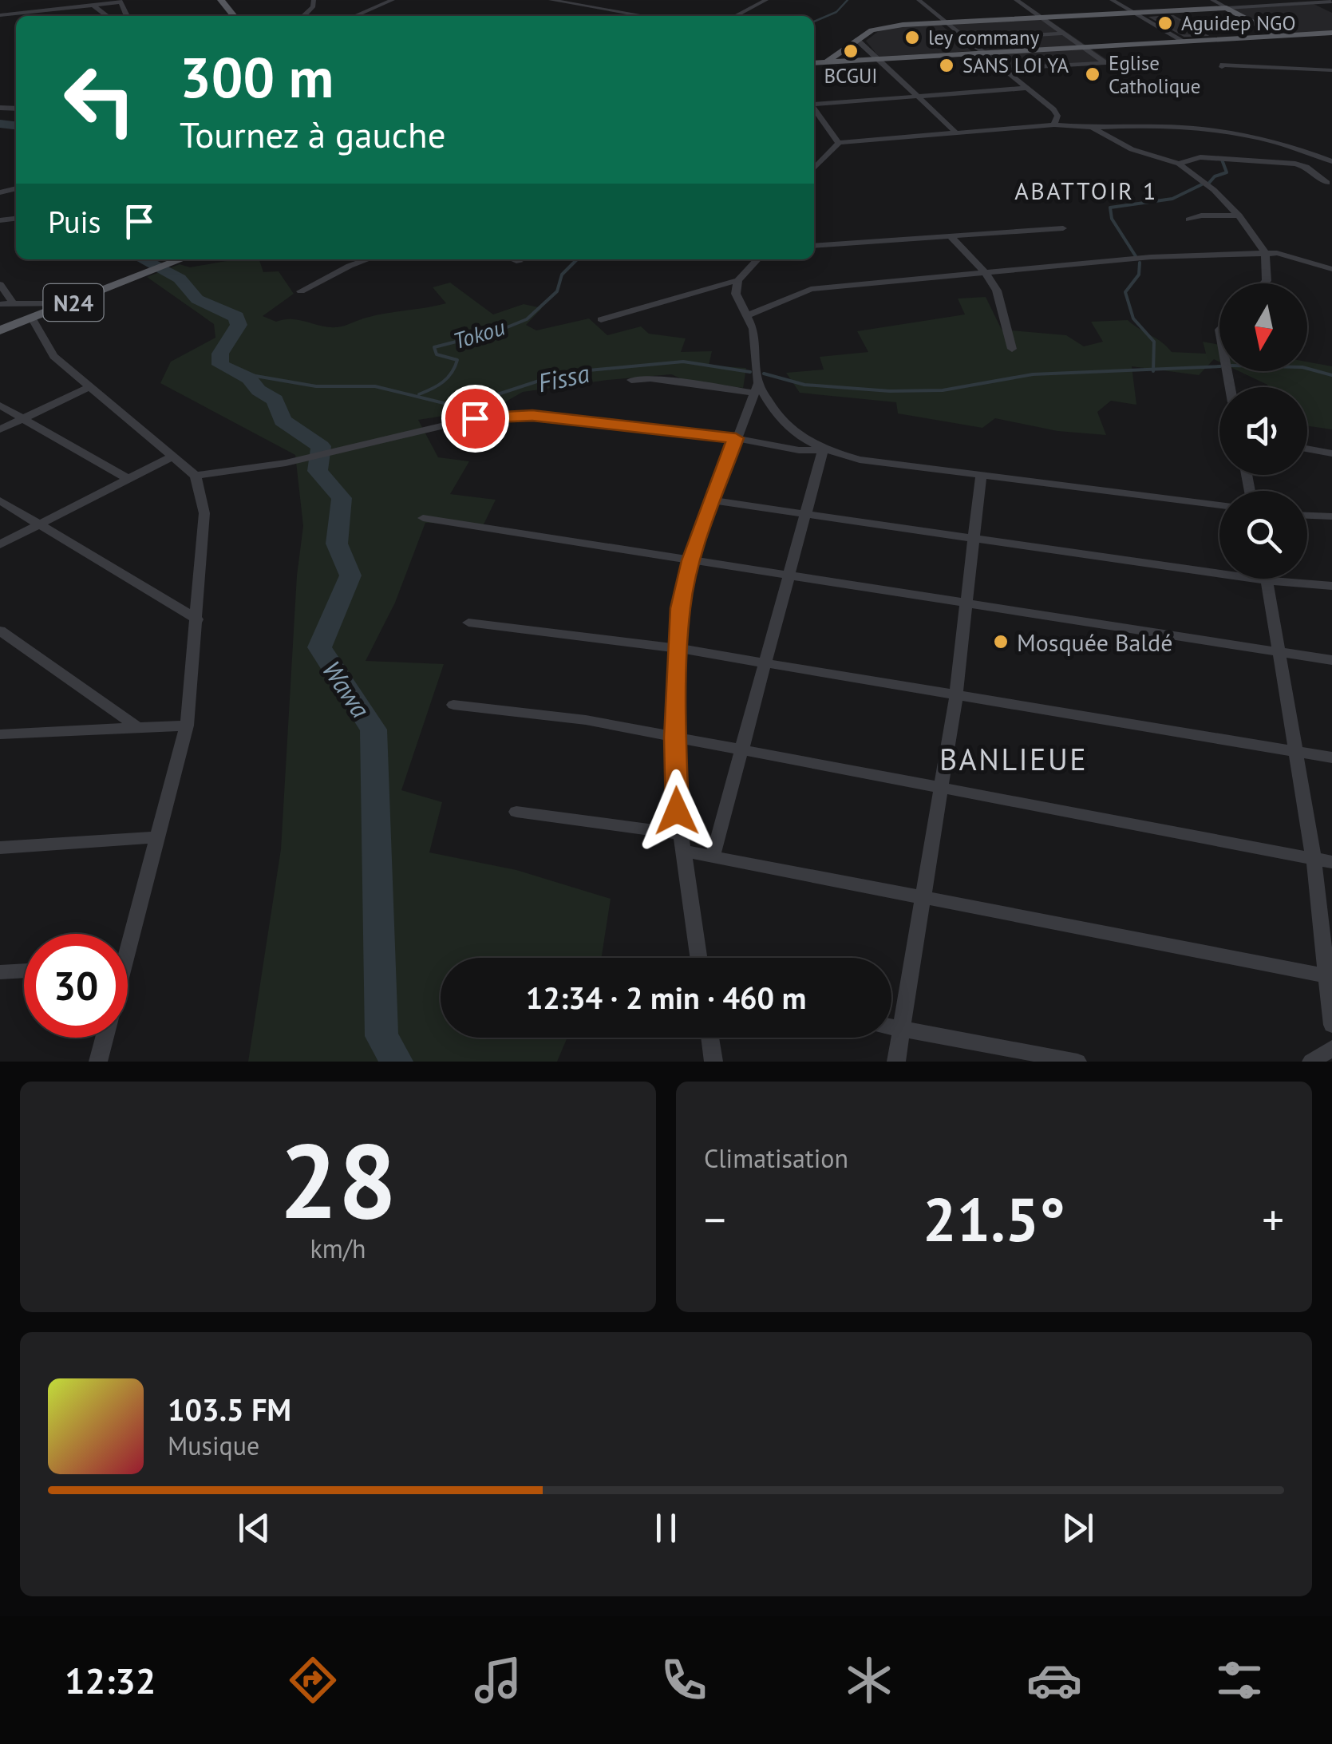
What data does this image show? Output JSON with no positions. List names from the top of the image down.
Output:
{
  "streets": {
    "main road": ["N24"]
  },
  "districts": ["ABATTOIR 1", "BANLIEUE"],
  "water": ["Tokou", "Fissa", "Wawa"],
  "places": [
    "Aguidep NGO",
    "ley commany",
    "BCGUI",
    "SANS LOI YA",
    "Eglise Catholique",
    "Mosquée Baldé"
  ],
  "north": "bottom",
  "page": {
    "turn": ["300 m", "Tournez à gauche"],
    "then": "Puis",
    "limit": "30",
    "trip": "12:34 · 2 min · 460 m",
    "tile": [
      ["28", "km/h"],
      "Climatisation"
    ],
    "heat": ["−", "21.5°", "+"],
    "song": ["103.5 FM", "Musique"],
    "tabs": "12:32"
  }
}
